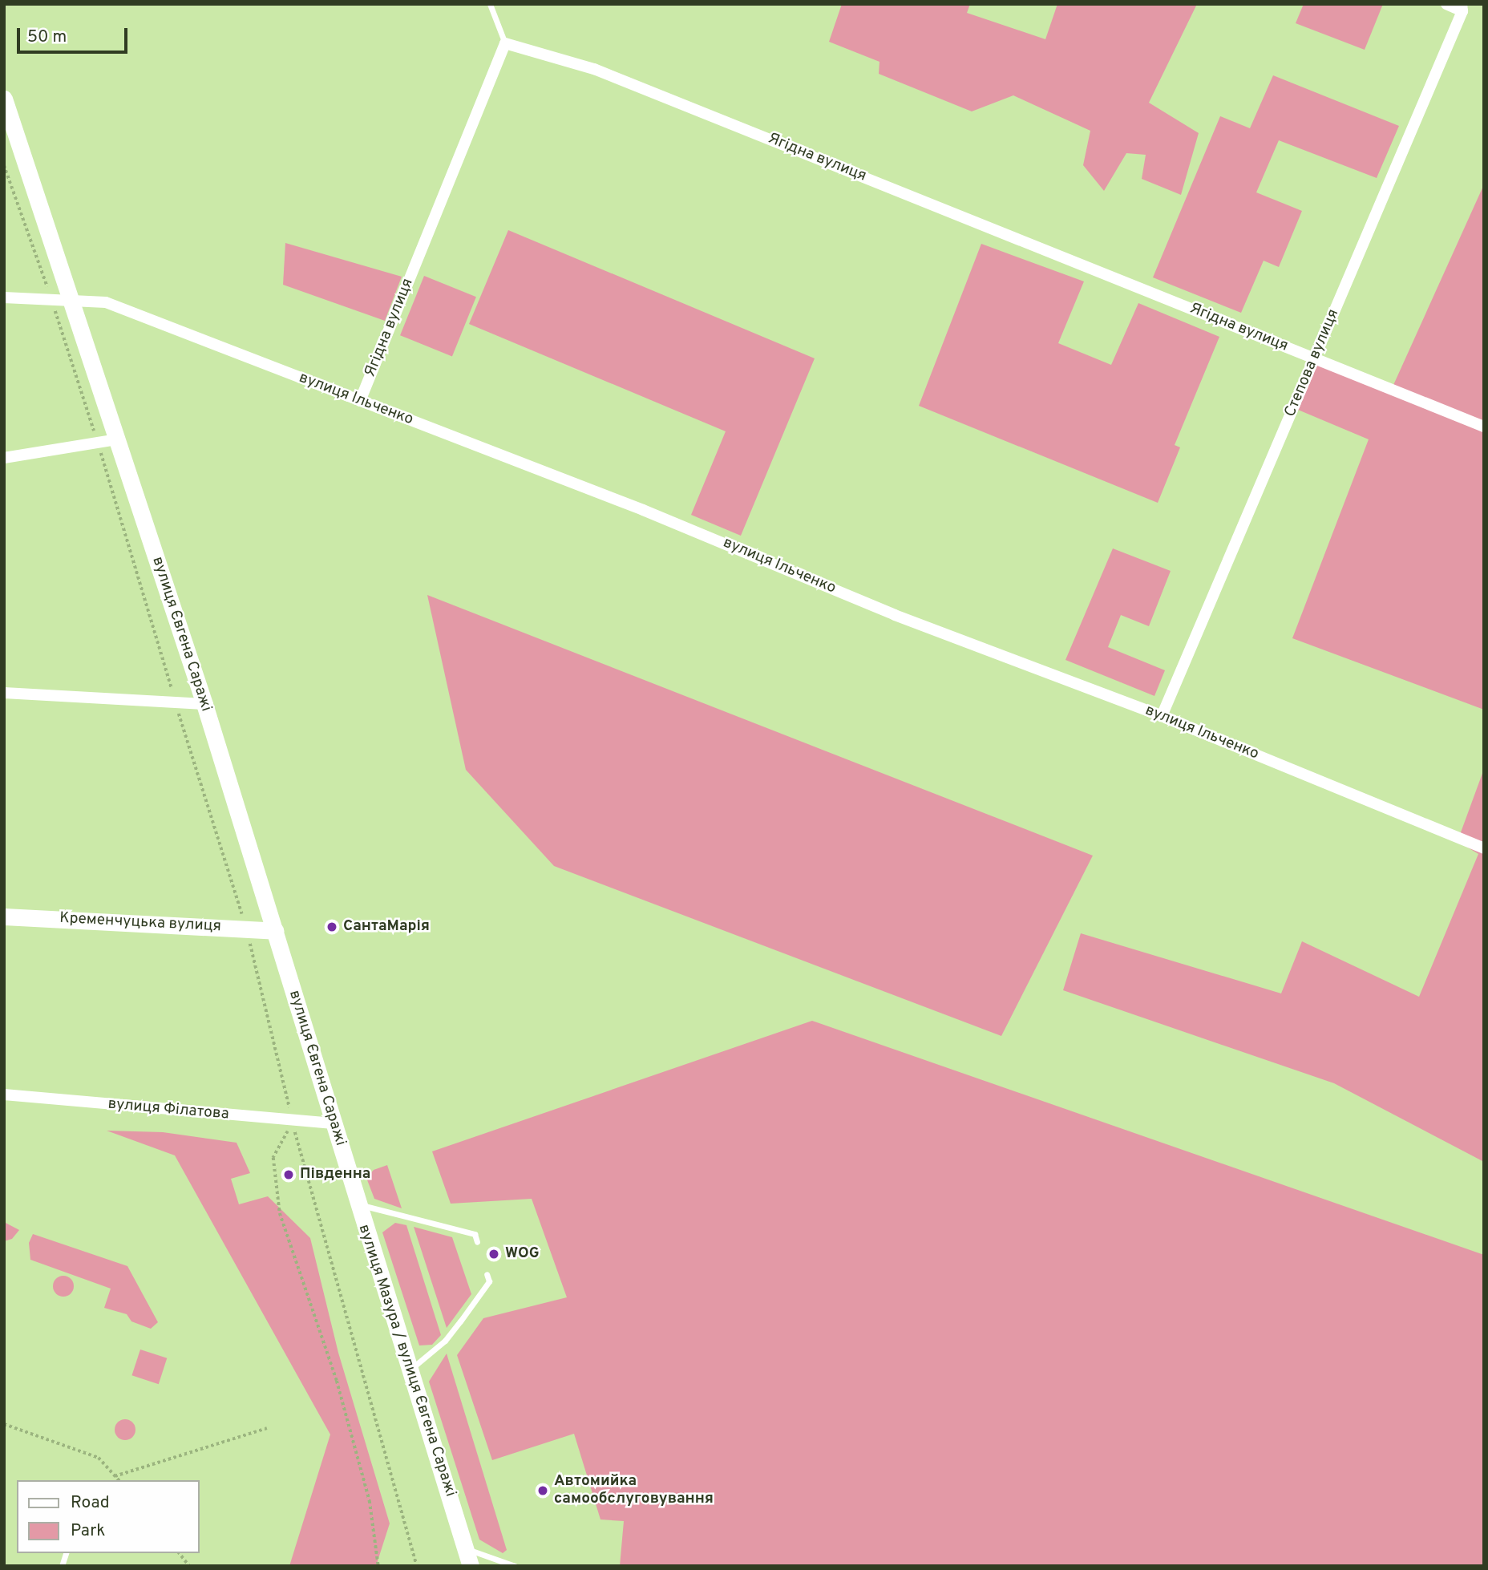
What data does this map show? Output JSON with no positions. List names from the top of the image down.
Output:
{
  "streets": {
    "main road": ["вулиця Євгена Саражі", "Кременчуцька вулиця", "вулиця Мазура / вулиця Євгена Саражі"],
    "street": [
      "Ягідна вулиця",
      "Степова вулиця",
      "вулиця Ільченко",
      "вулиця Філатова"
    ]
  },
  "crossings": [
    ["Ягідна вулиця", "Степова вулиця"],
    ["Ягідна вулиця", "вулиця Ільченко"],
    ["Степова вулиця", "вулиця Ільченко"],
    ["вулиця Ільченко", "вулиця Євгена Саражі"],
    ["вулиця Євгена Саражі", "Кременчуцька вулиця"],
    ["вулиця Євгена Саражі", "вулиця Філатова"],
    ["вулиця Євгена Саражі", "вулиця Мазура / вулиця Євгена Саражі"]
  ],
  "places": [
    "СантаМарія",
    "Південна",
    "WOG",
    "Автомийка самообслуговування"
  ],
  "legend": ["Road", "Park"],
  "scale_bar": "50 m"
}
